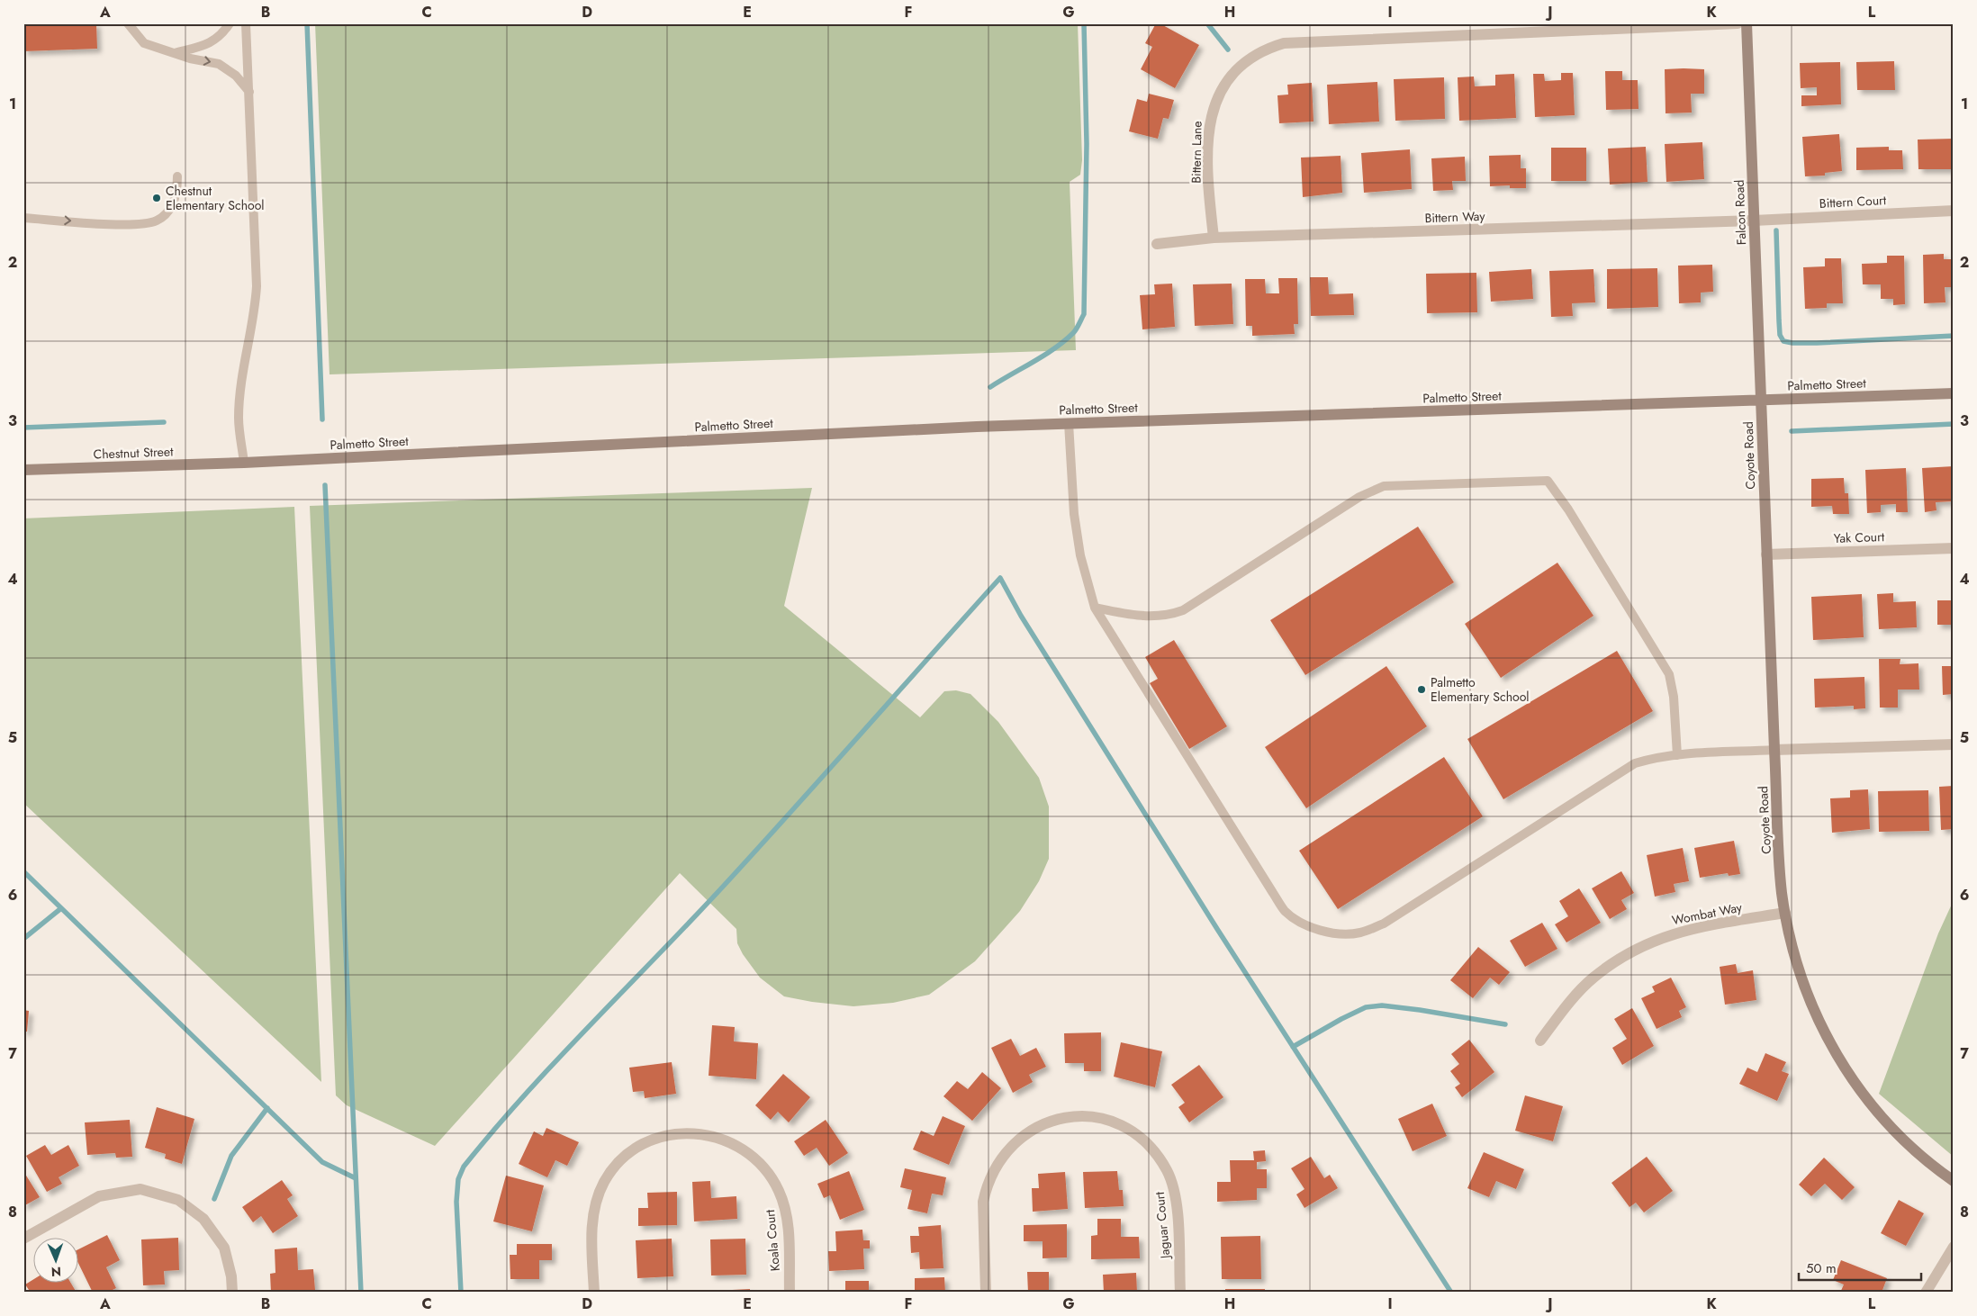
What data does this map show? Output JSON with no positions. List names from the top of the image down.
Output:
{
  "streets": {
    "main road": [
      "Falcon Road",
      "Palmetto Street",
      "Chestnut Street",
      "Coyote Road"
    ],
    "street": [
      "Bittern Lane",
      "Bittern Court",
      "Bittern Way",
      "Yak Court",
      "Wombat Way",
      "Jaguar Court",
      "Koala Court"
    ]
  },
  "crossings": [
    ["Bittern Lane", "Bittern Way"],
    ["Bittern Court", "Falcon Road"],
    ["Bittern Court", "Bittern Way"],
    ["Falcon Road", "Bittern Way"],
    ["Falcon Road", "Palmetto Street"],
    ["Falcon Road", "Coyote Road"],
    ["Palmetto Street", "Chestnut Street"],
    ["Palmetto Street", "Coyote Road"],
    ["Coyote Road", "Yak Court"],
    ["Coyote Road", "Wombat Way"]
  ],
  "places": ["Chestnut Elementary School", "Palmetto Elementary School"],
  "scale_bar": "50 m",
  "north": "bottom",
  "grid": {
    "columns": [
      "A",
      "B",
      "C",
      "D",
      "E",
      "F",
      "G",
      "H",
      "I",
      "J",
      "K",
      "L"
    ],
    "rows": [
      "1",
      "2",
      "3",
      "4",
      "5",
      "6",
      "7",
      "8"
    ]
  }
}
